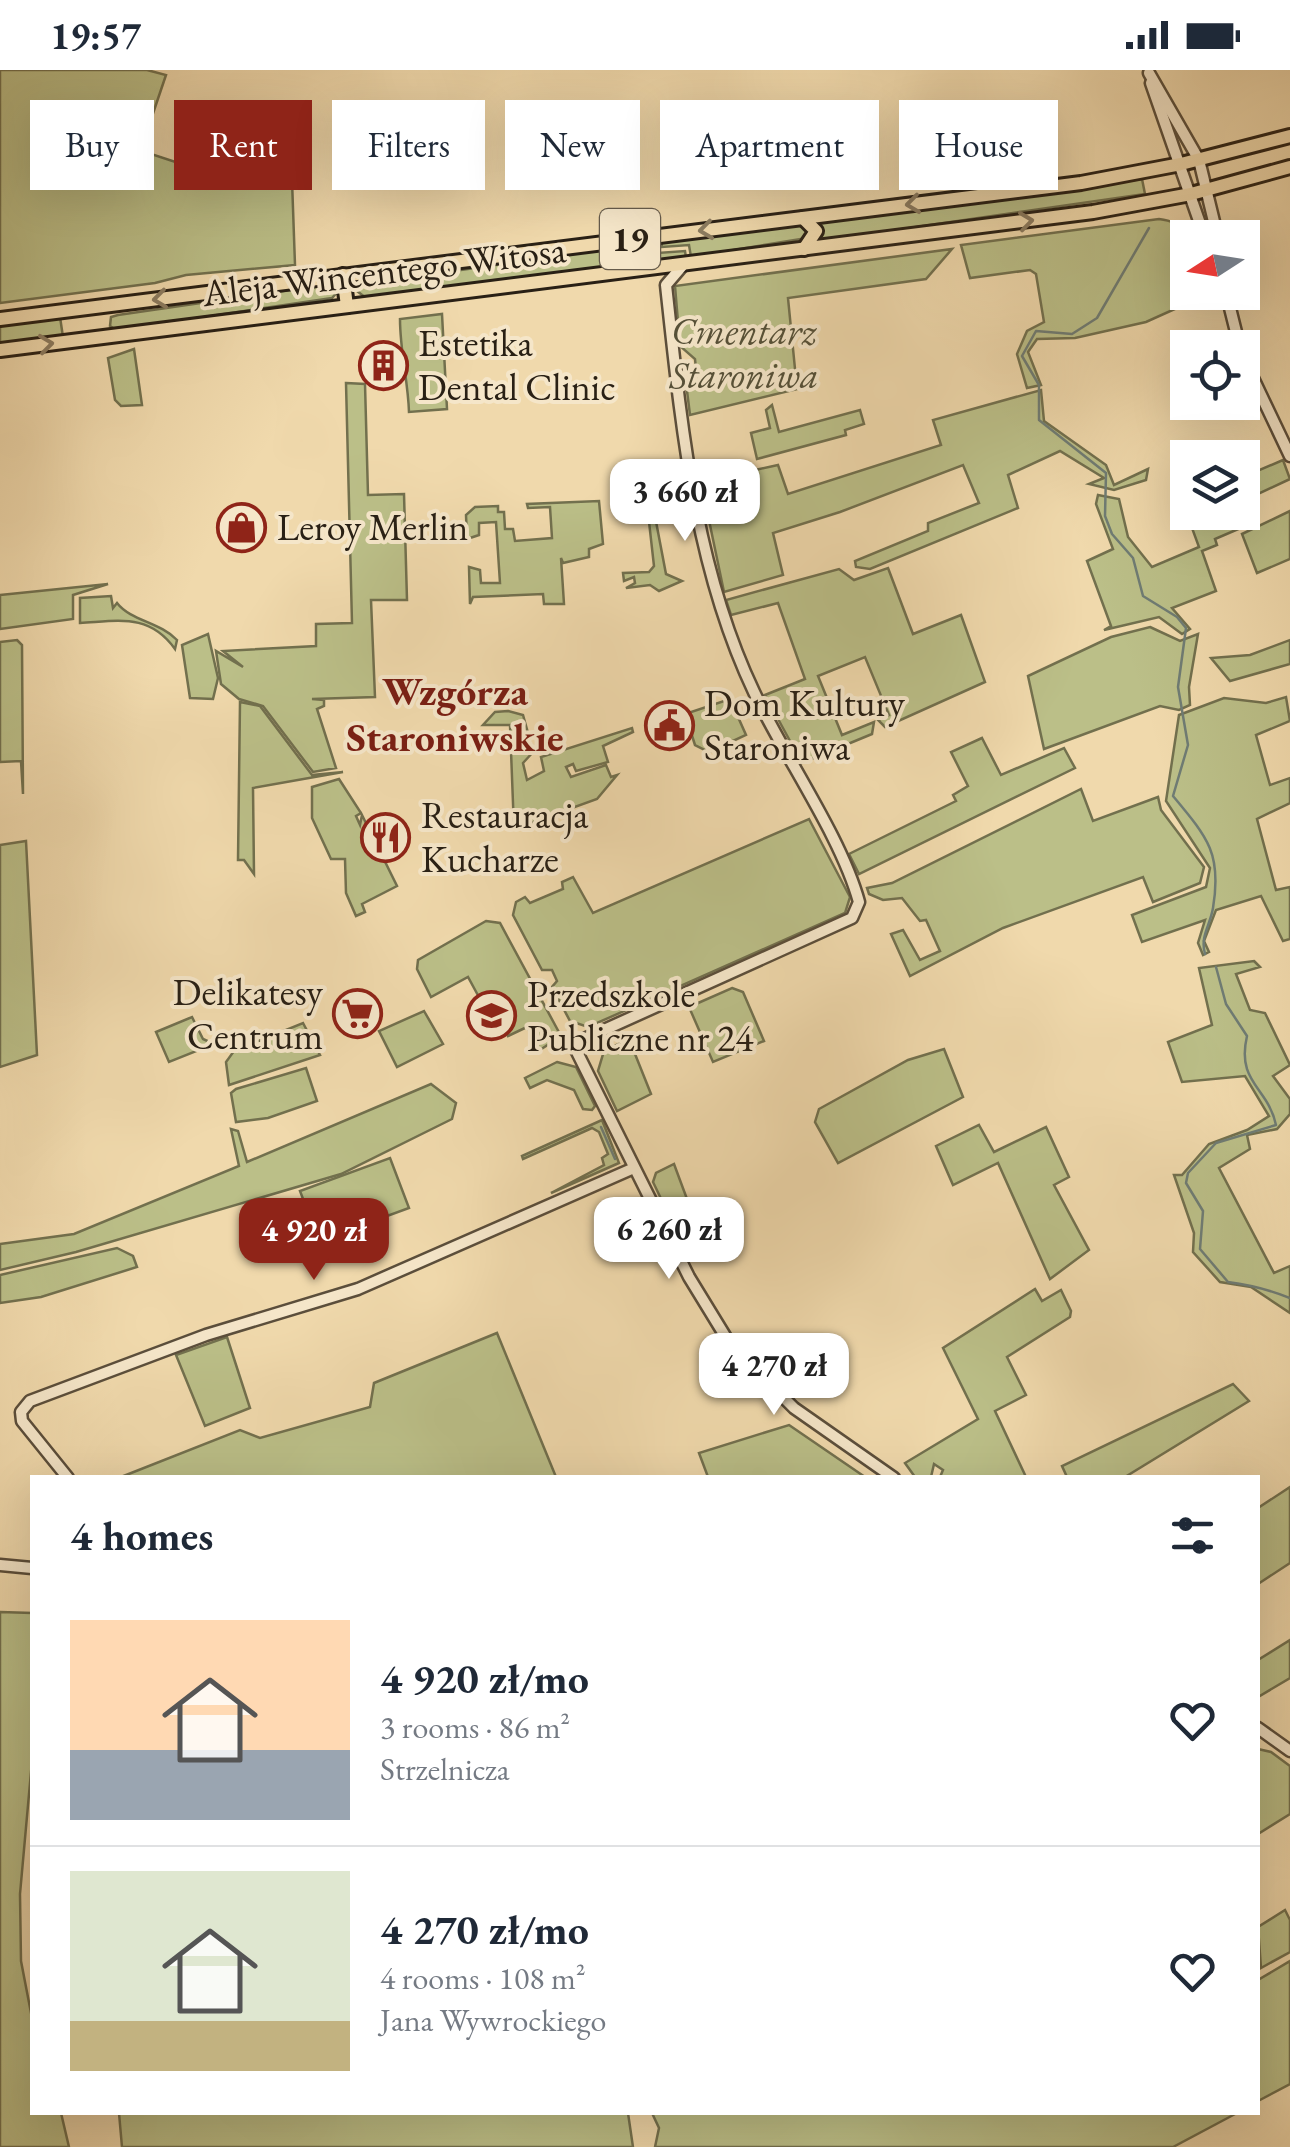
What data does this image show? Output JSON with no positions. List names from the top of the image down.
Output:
{
  "streets": {
    "main road": ["19", "Aleja Wincentego Witosa"]
  },
  "crossings": [
    ["19", "Aleja Wincentego Witosa"]
  ],
  "districts": ["Wzgórza Staroniwskie"],
  "parks": ["Cmentarz Staroniwa"],
  "places": {
    "building": ["Estetika Dental Clinic"],
    "shop": ["Leroy Merlin"],
    "public building": ["Dom Kultury Staroniwa"],
    "restaurant": ["Restauracja Kucharze"],
    "supermarket": ["Delikatesy Centrum"],
    "school or university": ["Przedszkole Publiczne nr 24"]
  },
  "north": "left",
  "page": {
    "status": "19:57",
    "chip": [
      "Buy",
      "Rent",
      "Filters",
      "New",
      "Apartment",
      "House"
    ],
    "price": [
      "3 660 zł",
      "6 260 zł",
      "4 920 zł",
      "4 270 zł"
    ],
    "heading": "4 homes",
    "list": [
      {
        "name": "4 920 zł/mo",
        "note": "3 rooms · 86 m² · Strzelnicza"
      },
      {
        "name": "4 270 zł/mo",
        "note": "4 rooms · 108 m² · Jana Wywrockiego"
      }
    ]
  }
}
